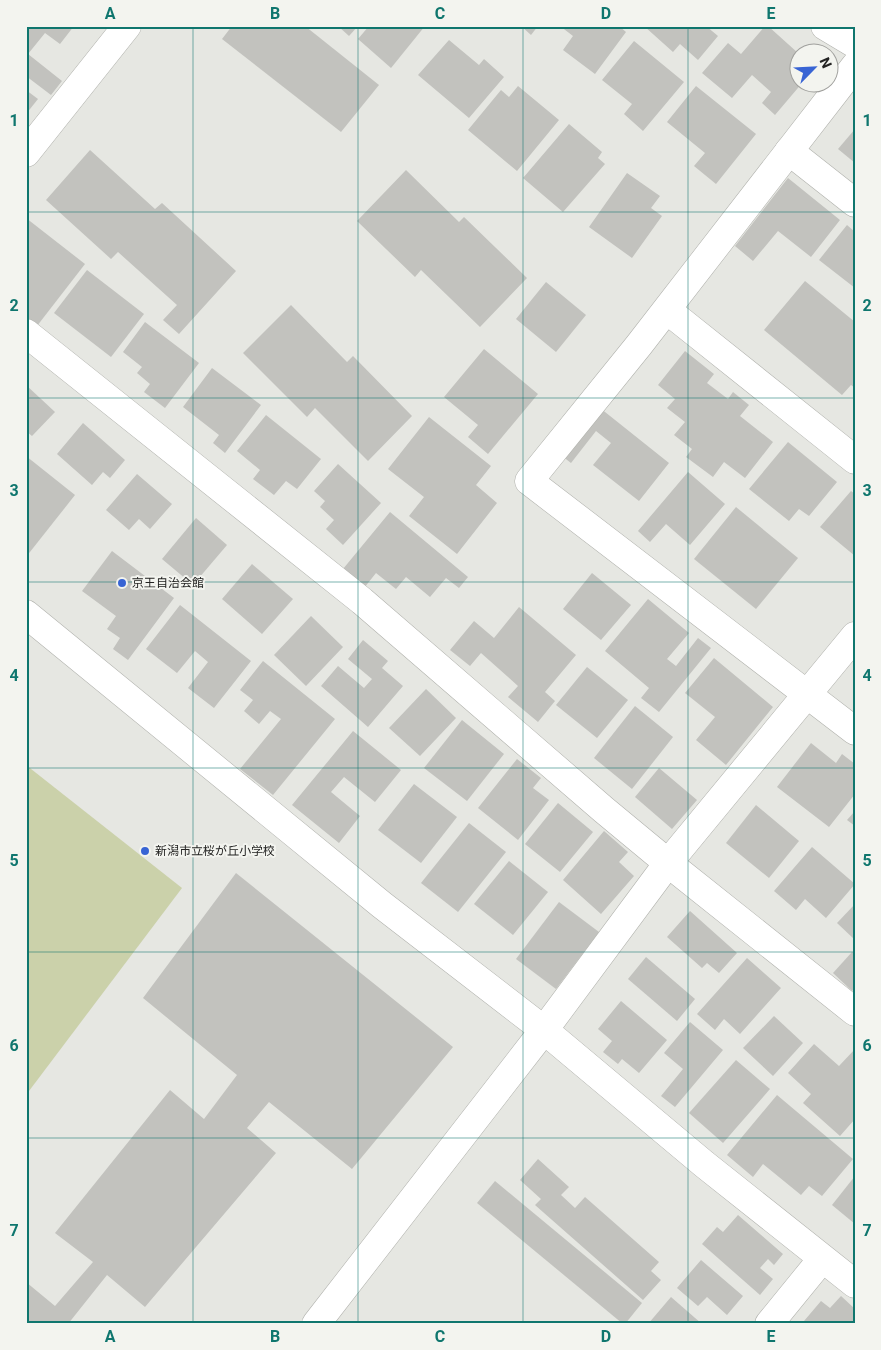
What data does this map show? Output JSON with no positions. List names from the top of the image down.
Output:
{
  "places": ["京王自治会館", "新潟市立桜が丘小学校"],
  "north": "top right",
  "grid": {
    "columns": [
      "A",
      "B",
      "C",
      "D",
      "E"
    ],
    "rows": [
      "1",
      "2",
      "3",
      "4",
      "5",
      "6",
      "7"
    ]
  }
}
